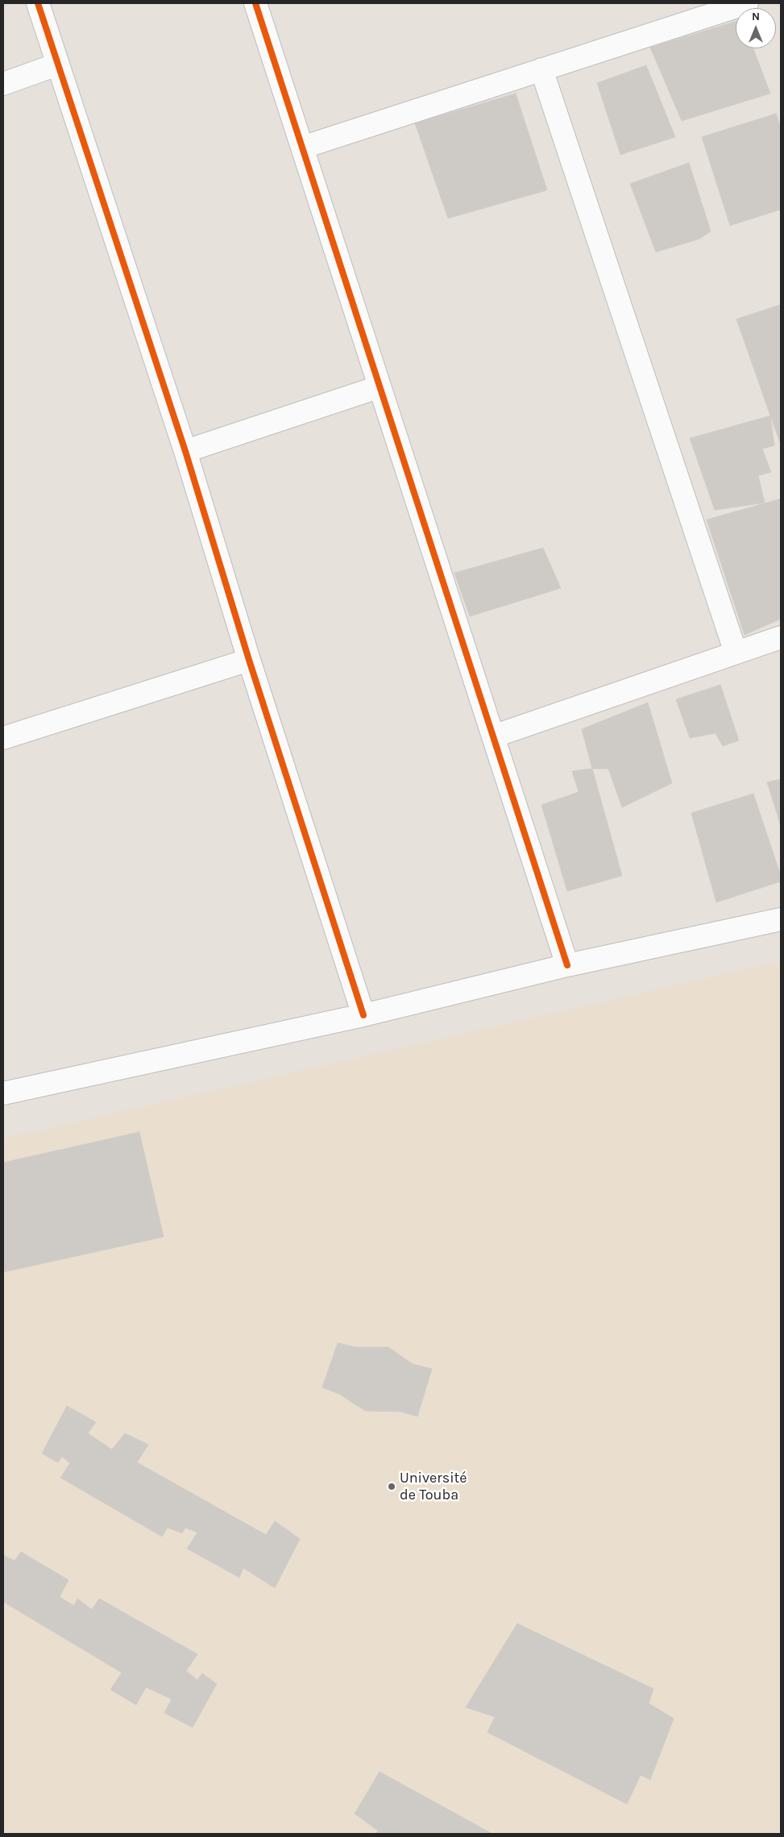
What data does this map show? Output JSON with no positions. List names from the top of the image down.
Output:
{
  "places": ["Université de Touba"],
  "north": "top"
}
